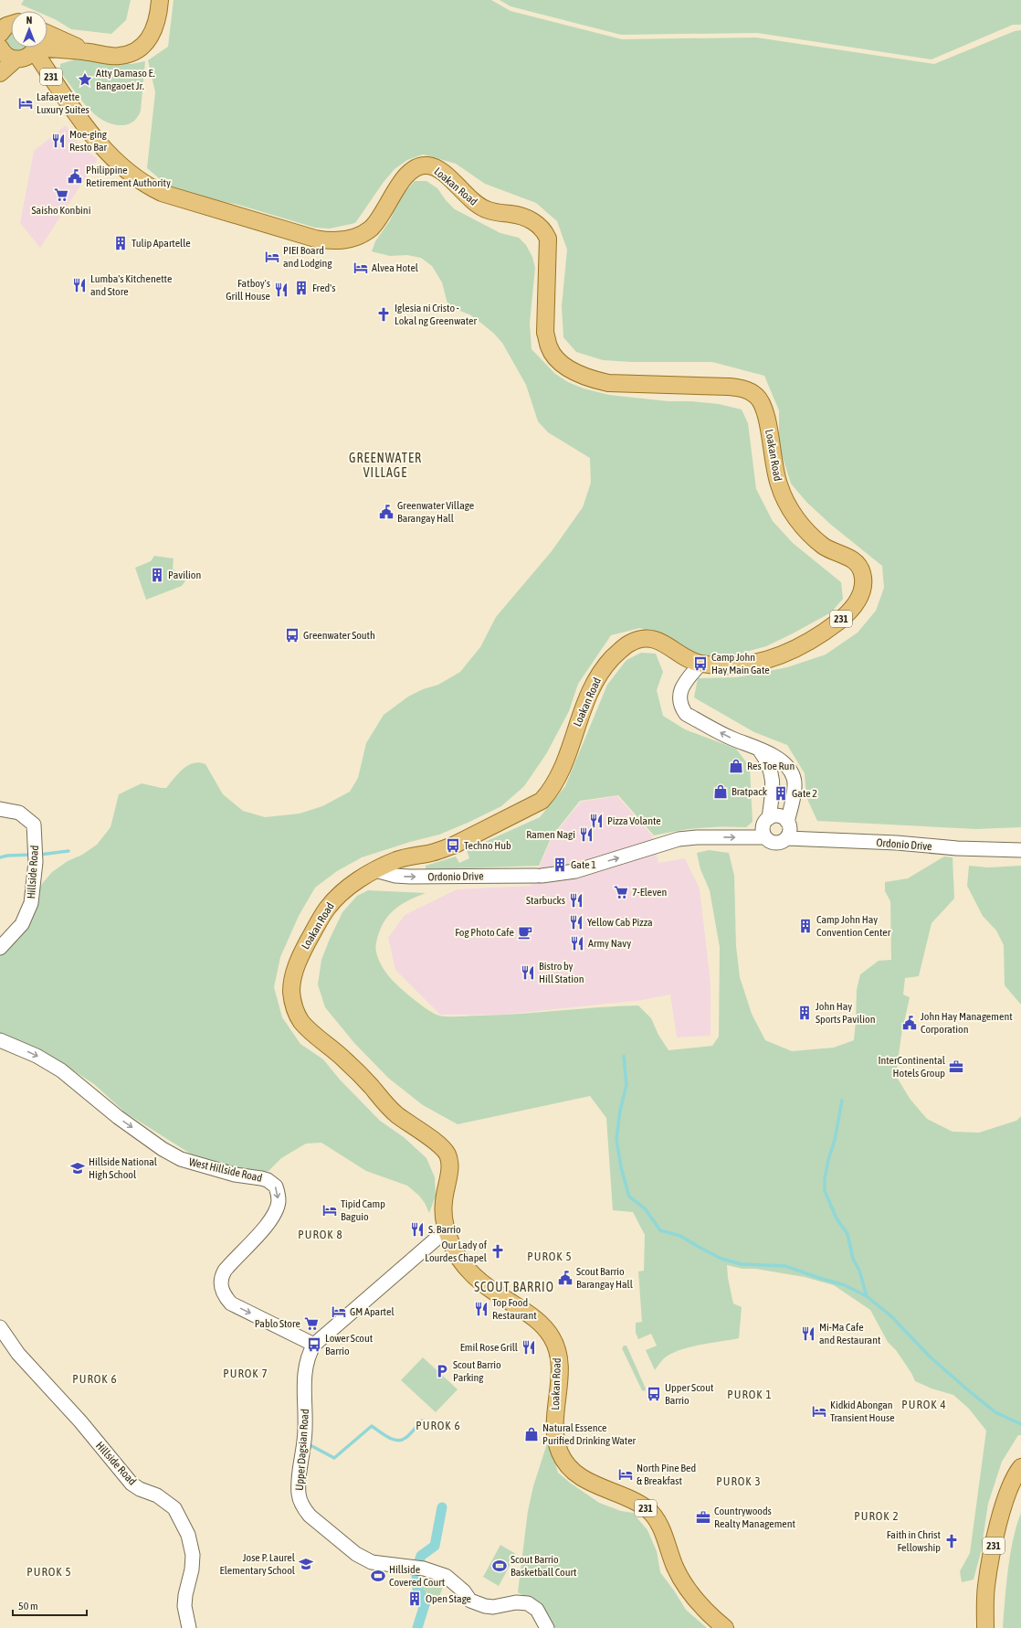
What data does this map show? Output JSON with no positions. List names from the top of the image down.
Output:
{
  "streets": {
    "main road": ["231", "Loakan Road"],
    "street": [
      "Ordonio Drive",
      "Hillside Road",
      "West Hillside Road",
      "Upper Dagsian Road"
    ]
  },
  "crossings": [
    ["231", "Loakan Road"],
    ["Loakan Road", "Ordonio Drive"],
    ["West Hillside Road", "Upper Dagsian Road"]
  ],
  "one_way": ["Ordonio Drive"],
  "districts": [
    "GREENWATER VILLAGE",
    "PUROK 8",
    "PUROK 5",
    "SCOUT BARRIO",
    "PUROK 7",
    "PUROK 6",
    "PUROK 1",
    "PUROK 4",
    "PUROK 6",
    "PUROK 3",
    "PUROK 2",
    "PUROK 5"
  ],
  "places": {
    "place": ["Atty Damaso E. Bangaoet Jr."],
    "hotel": [
      "Lafaayette Luxury Suites",
      "PIEI Board and Lodging",
      "Alvea Hotel",
      "Tipid Camp Baguio",
      "GM Apartel",
      "Kidkid Abongan Transient House",
      "North Pine Bed & Breakfast"
    ],
    "restaurant": [
      "Moe-ging Resto Bar",
      "Lumba's Kitchenette and Store",
      "Fatboy's Grill House",
      "Pizza Volante",
      "Ramen Nagi",
      "Starbucks",
      "Yellow Cab Pizza",
      "Army Navy",
      "Bistro by Hill Station",
      "S. Barrio",
      "Top Food Restaurant",
      "Mi-Ma Cafe and Restaurant",
      "Emil Rose Grill"
    ],
    "public building": [
      "Philippine Retirement Authority",
      "Greenwater Village Barangay Hall",
      "John Hay Management Corporation",
      "Scout Barrio Barangay Hall"
    ],
    "supermarket": ["Saisho Konbini", "7-Eleven", "Pablo Store"],
    "building": [
      "Tulip Apartelle",
      "Fred's",
      "Pavilion",
      "Gate 2",
      "Gate 1",
      "Camp John Hay Convention Center",
      "John Hay Sports Pavilion",
      "Open Stage"
    ],
    "church": ["Iglesia ni Cristo - Lokal ng Greenwater", "Our Lady of Lourdes Chapel", "Faith in Christ Fellowship"],
    "bus stop": [
      "Greenwater South",
      "Camp John Hay Main Gate",
      "Techno Hub",
      "Lower Scout Barrio",
      "Upper Scout Barrio"
    ],
    "shop": ["Res Toe Run", "Bratpack", "Natural Essence Purified Drinking Water"],
    "cafe": ["Fog Photo Cafe"],
    "office": ["InterContinental Hotels Group", "Countrywoods Realty Management"],
    "school or university": ["Hillside National High School", "Jose P. Laurel Elementary School"],
    "parking": ["Scout Barrio Parking"],
    "sports": ["Scout Barrio Basketball Court", "Hillside Covered Court"]
  },
  "scale_bar": "50 m",
  "north": "top"
}
